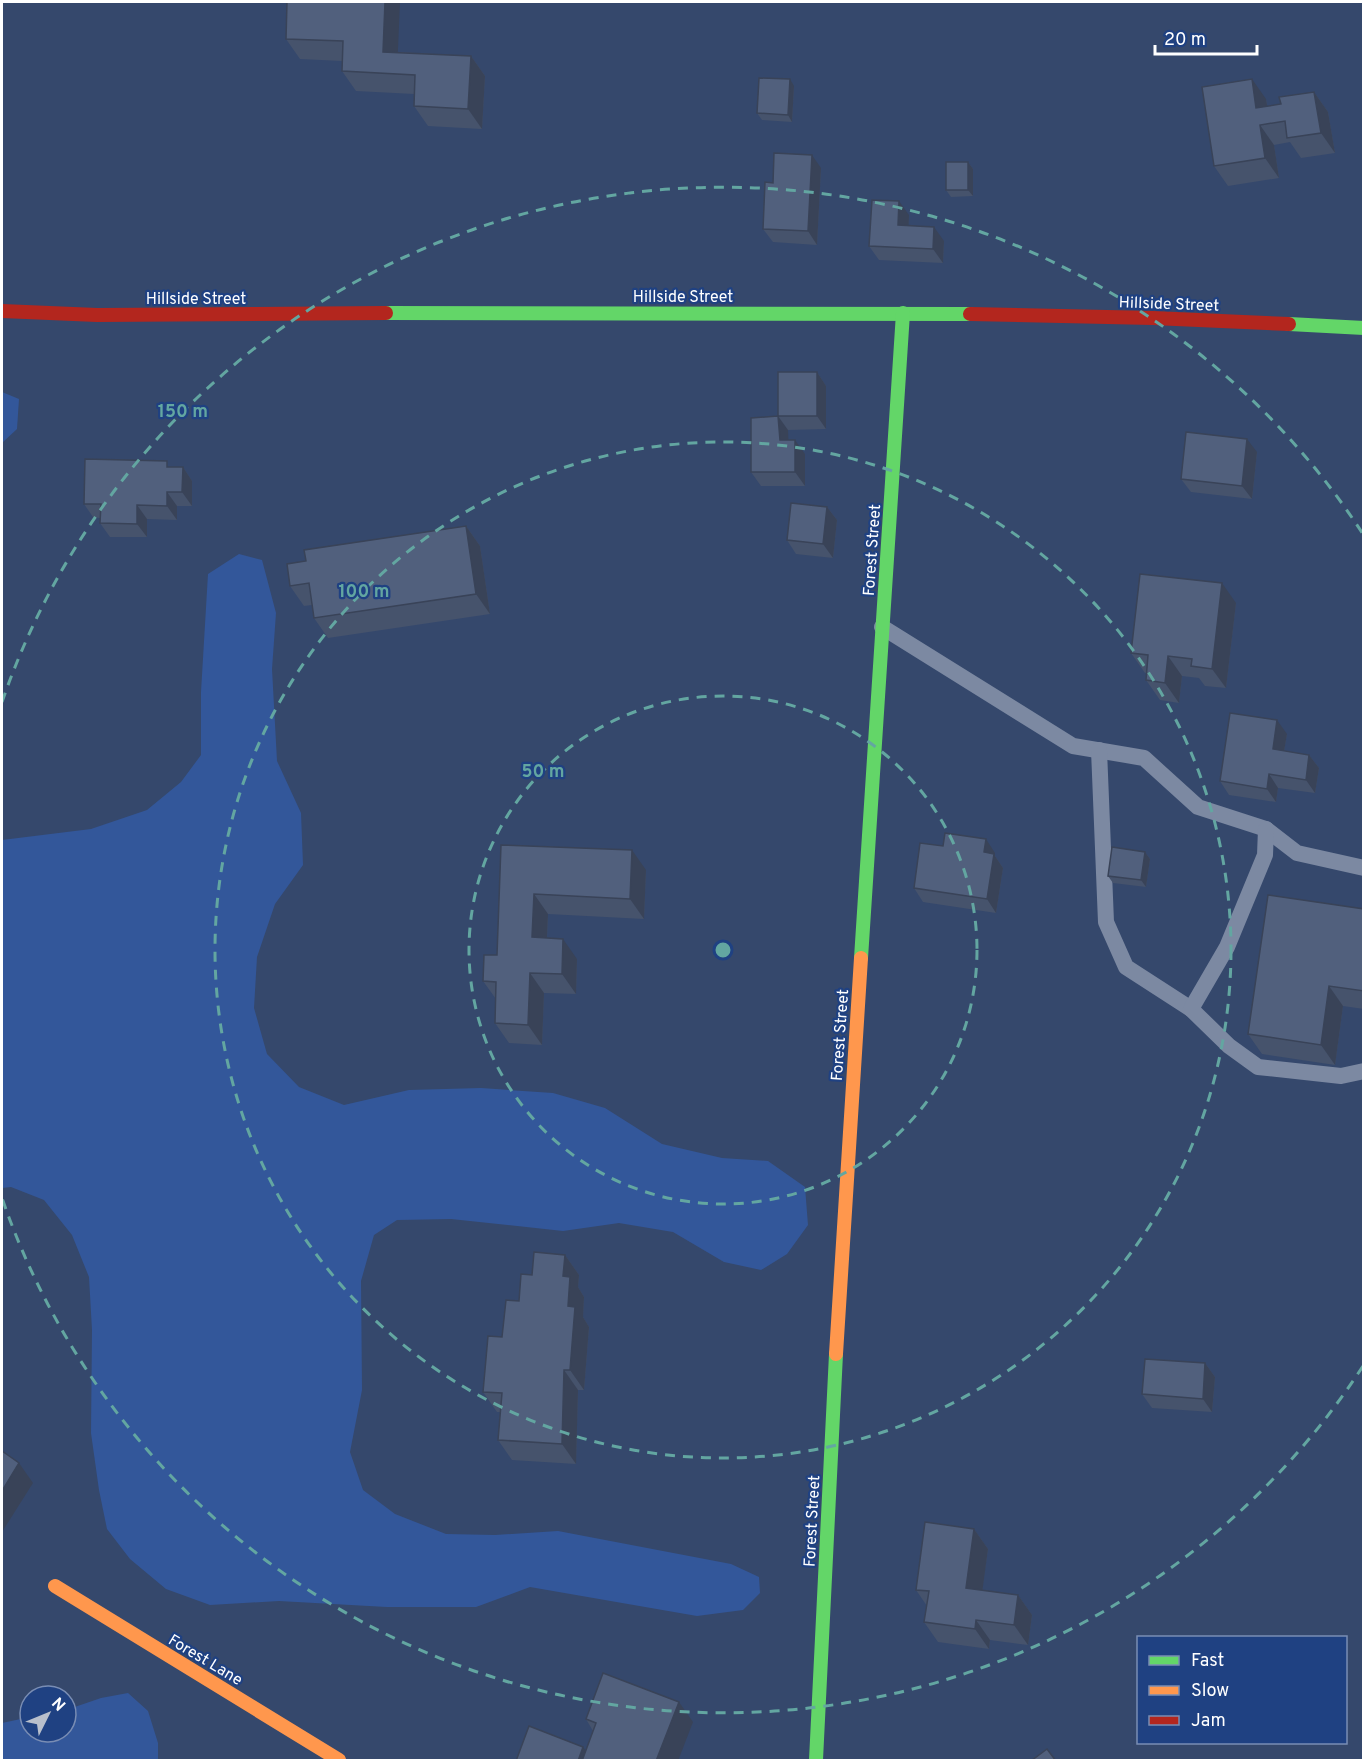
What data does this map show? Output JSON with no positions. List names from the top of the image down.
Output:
{
  "streets": {
    "street": ["Hillside Street", "Forest Street", "Forest Lane"]
  },
  "crossings": [
    ["Hillside Street", "Forest Street"]
  ],
  "legend": ["Fast", "Slow", "Jam"],
  "scale_bar": "20 m",
  "north": "top right",
  "rings": ["150 m", "100 m", "50 m"]
}
